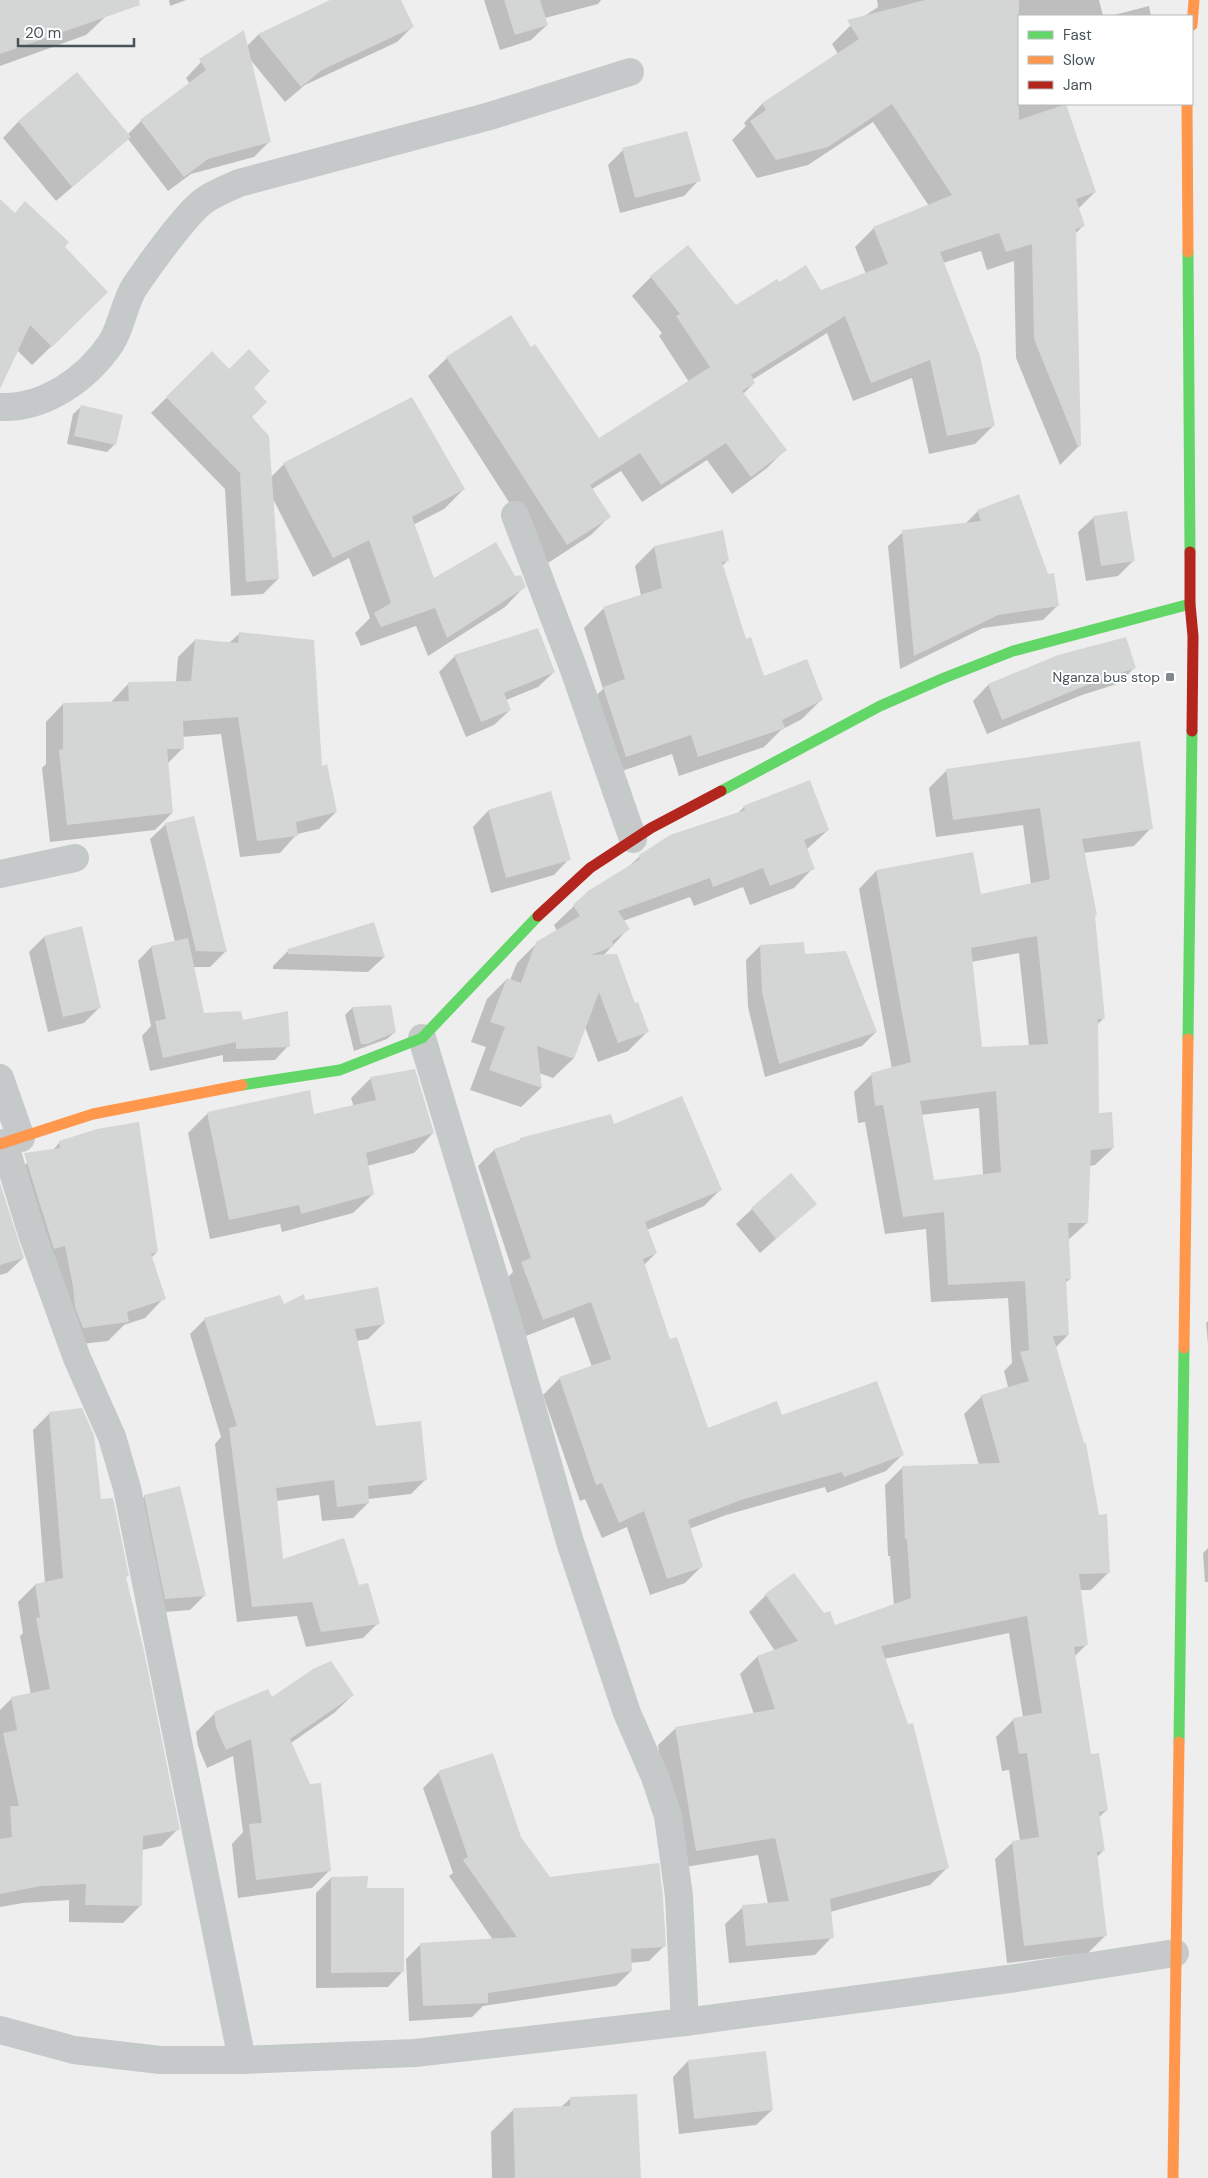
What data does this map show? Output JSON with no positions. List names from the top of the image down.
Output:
{
  "places": {
    "transit": ["Nganza bus stop"]
  },
  "legend": ["Fast", "Slow", "Jam"],
  "scale_bar": "20 m"
}
